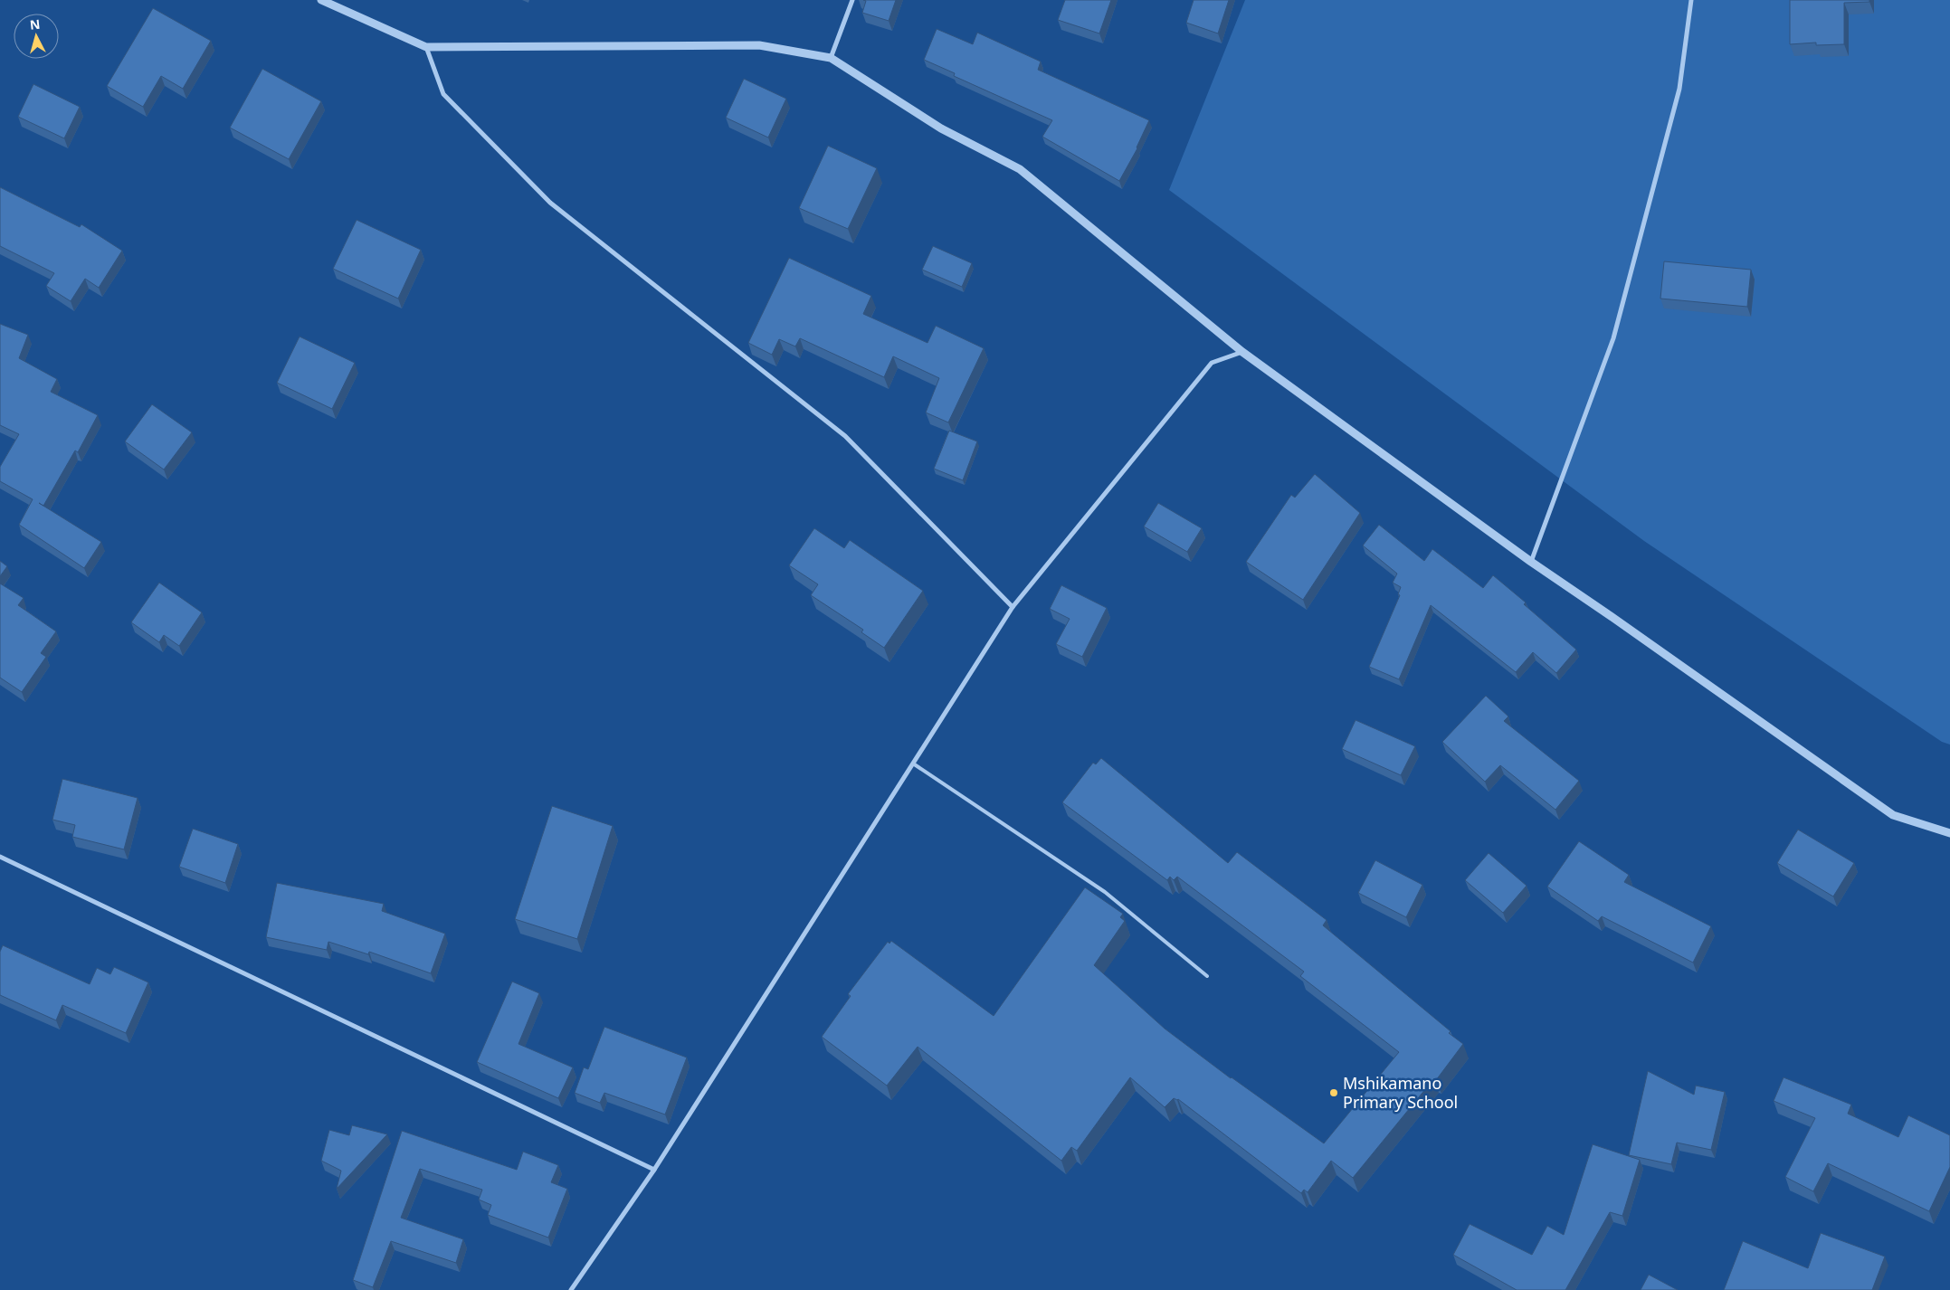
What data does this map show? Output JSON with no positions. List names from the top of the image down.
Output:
{
  "places": ["Mshikamano Primary School"],
  "north": "top"
}
